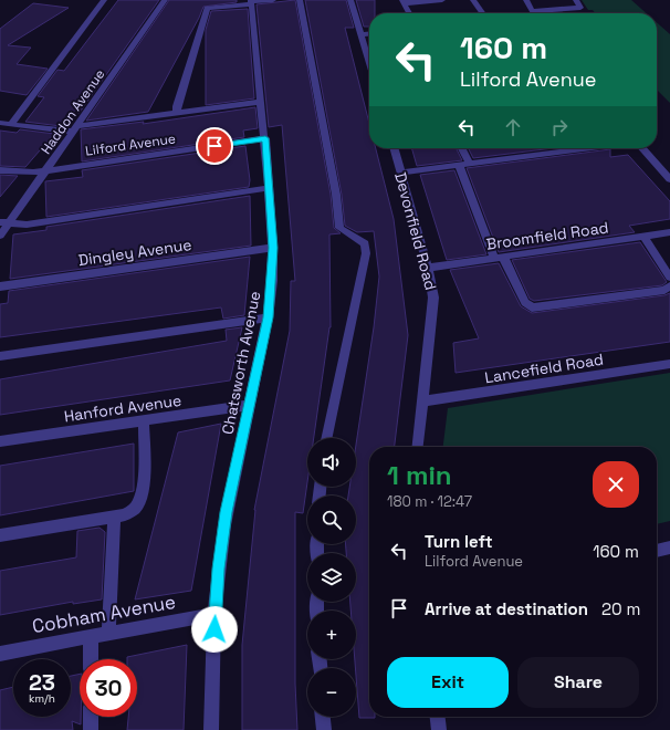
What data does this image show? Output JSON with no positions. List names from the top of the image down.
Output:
{
  "streets": {
    "street": [
      "Haddon Avenue",
      "Lilford Avenue",
      "Devonfield Road",
      "Broomfield Road",
      "Dingley Avenue",
      "Chatsworth Avenue",
      "Lancefield Road",
      "Hanford Avenue",
      "Cobham Avenue"
    ]
  },
  "crossings": [
    ["Haddon Avenue", "Lilford Avenue"],
    ["Lilford Avenue", "Chatsworth Avenue"],
    ["Devonfield Road", "Broomfield Road"],
    ["Devonfield Road", "Lancefield Road"],
    ["Dingley Avenue", "Chatsworth Avenue"],
    ["Chatsworth Avenue", "Hanford Avenue"],
    ["Chatsworth Avenue", "Cobham Avenue"]
  ],
  "page": {
    "turn": ["160 m", "Lilford Avenue"],
    "map_buttons": ["+", "−"],
    "heading": ["1 min", "180 m · 12:47"],
    "list": [
      {
        "name": "Turn left",
        "note": "Lilford Avenue",
        "value": "160 m"
      },
      {
        "name": "Arrive at destination",
        "value": "20 m"
      }
    ],
    "buttons": ["Exit", "Share"],
    "speed": "23 km/h",
    "limit": "30"
  }
}
